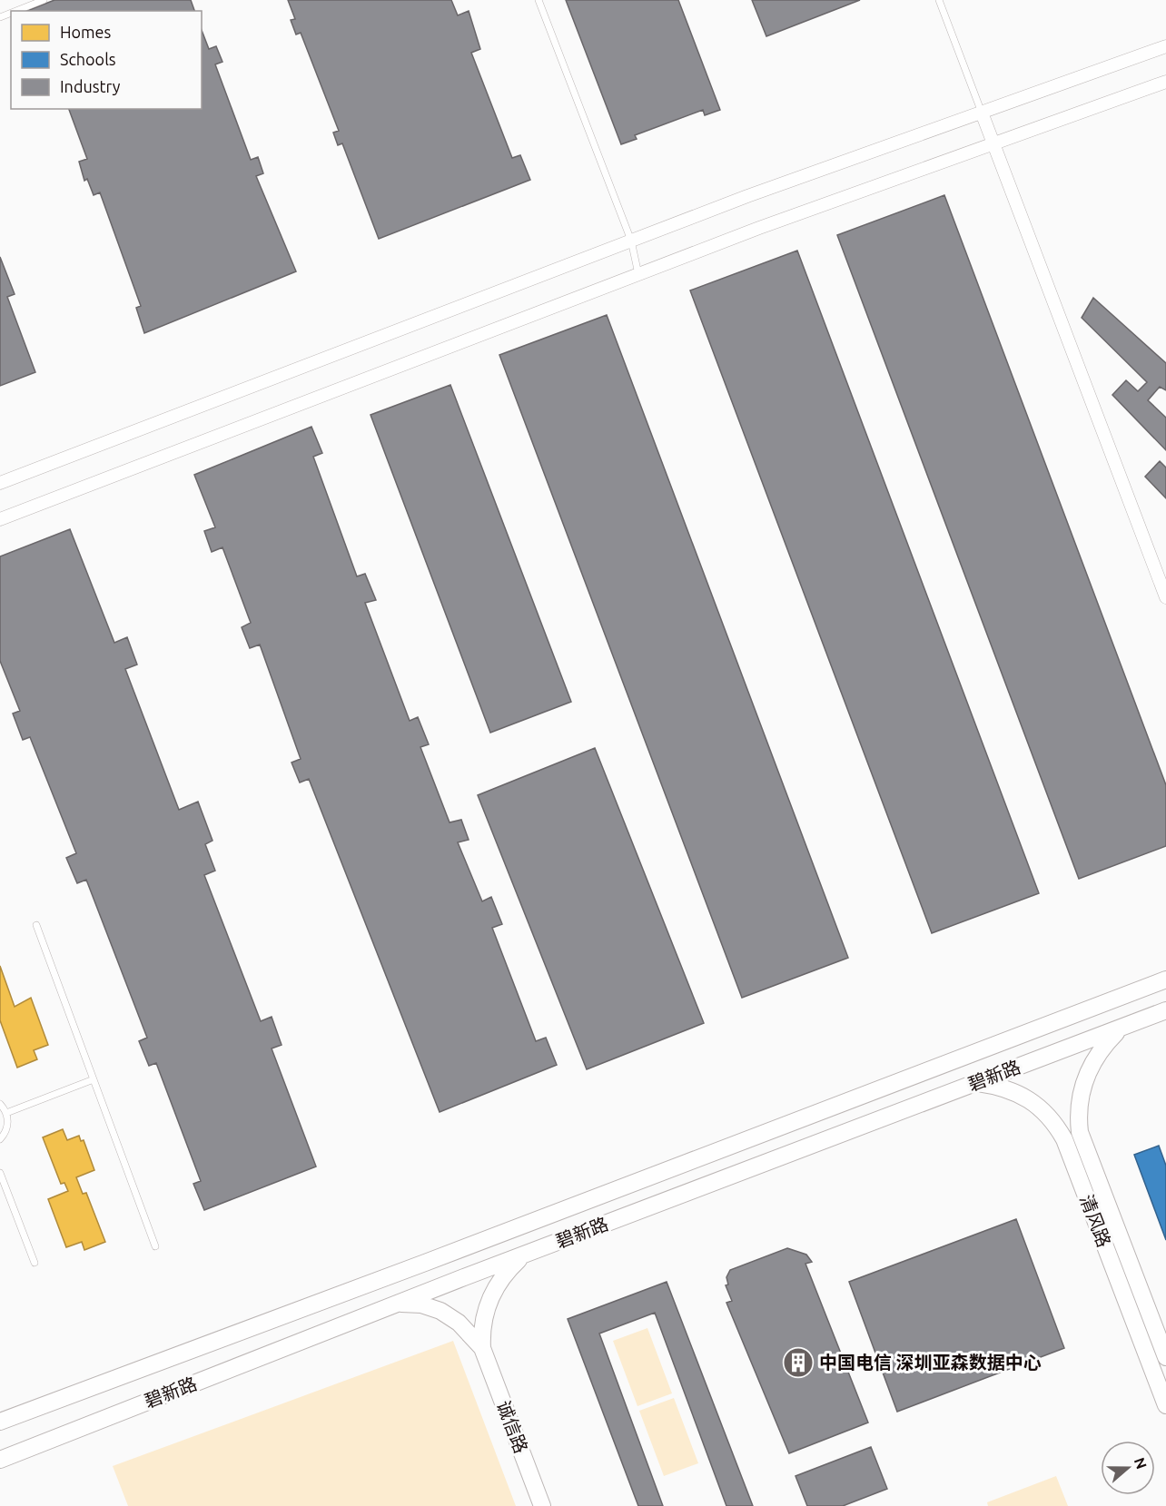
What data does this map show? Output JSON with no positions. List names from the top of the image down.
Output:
{
  "streets": {
    "main road": ["碧新路", "清风路", "诚信路"]
  },
  "crossings": [
    ["碧新路", "清风路"],
    ["碧新路", "诚信路"]
  ],
  "places": {
    "building": ["中国电信 深圳亚森数据中心"]
  },
  "legend": ["Homes", "Schools", "Industry"],
  "north": "right"
}
